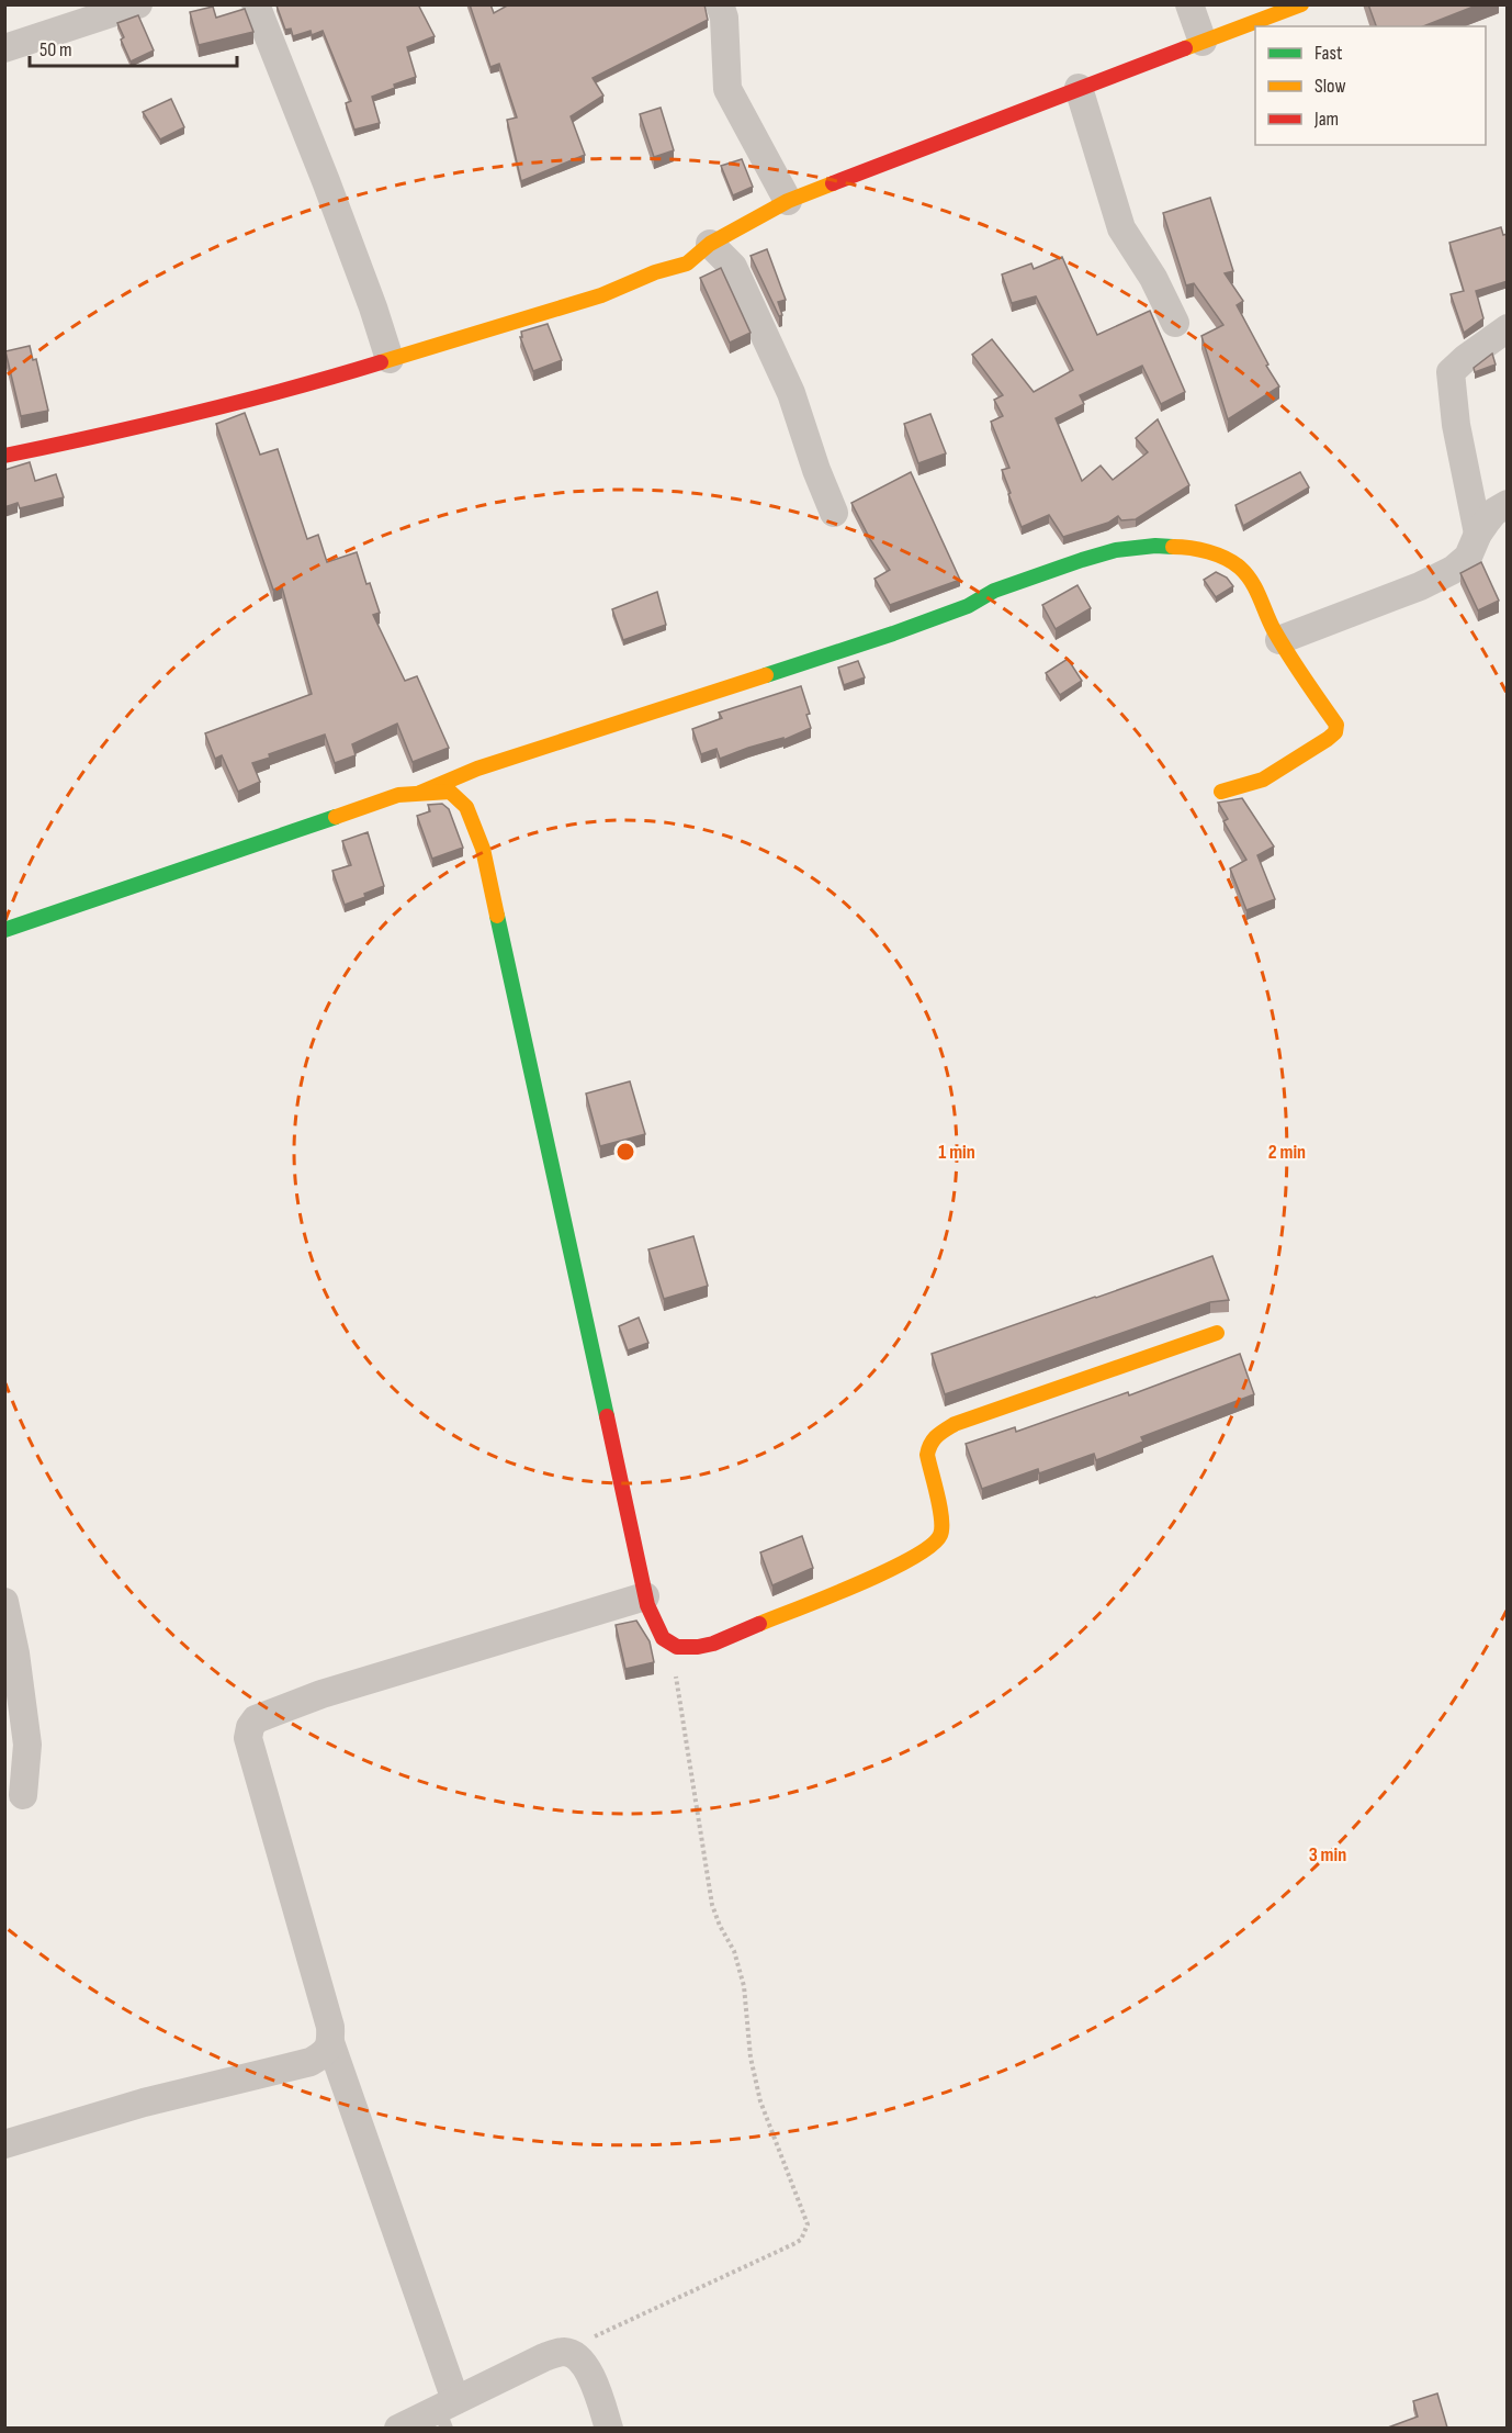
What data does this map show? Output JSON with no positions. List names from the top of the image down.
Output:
{
  "legend": ["Fast", "Slow", "Jam"],
  "scale_bar": "50 m",
  "rings": ["1 min", "2 min", "3 min"]
}
